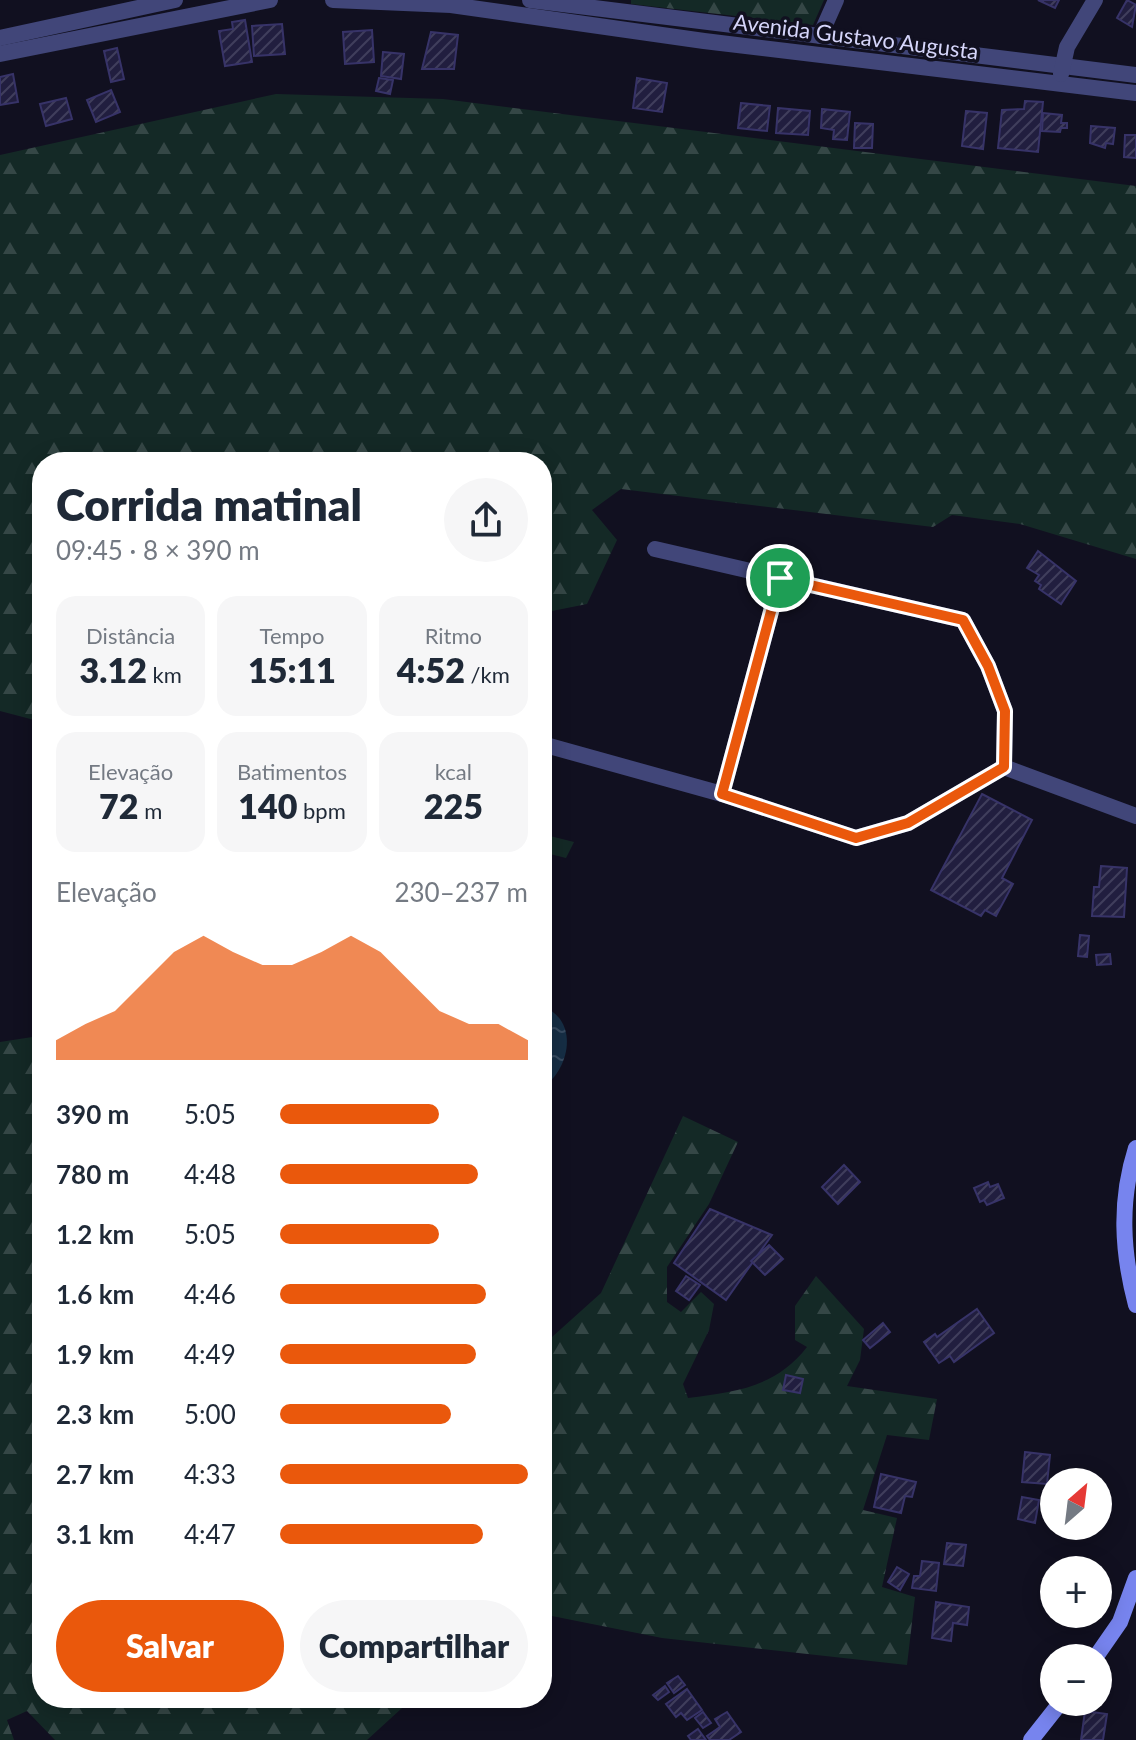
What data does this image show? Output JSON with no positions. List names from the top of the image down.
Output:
{
  "streets": {
    "street": ["Avenida Gustavo Augusta"]
  },
  "north": "top right",
  "page": {
    "heading": ["Corrida matinal", "09:45 · 8 × 390 m"],
    "stats": [
      ["Distância", "3.12 km"],
      ["Tempo", "15:11"],
      ["Ritmo", "4:52 /km"],
      ["Elevação", "72 m"],
      ["Batimentos", "140 bpm"],
      ["kcal", "225"]
    ],
    "chart": ["Elevação", "230–237 m"],
    "list": [
      {
        "name": "390 m",
        "note": "5:05"
      },
      {
        "name": "780 m",
        "note": "4:48"
      },
      {
        "name": "1.2 km",
        "note": "5:05"
      },
      {
        "name": "1.6 km",
        "note": "4:46"
      },
      {
        "name": "1.9 km",
        "note": "4:49"
      },
      {
        "name": "2.3 km",
        "note": "5:00"
      },
      {
        "name": "2.7 km",
        "note": "4:33"
      },
      {
        "name": "3.1 km",
        "note": "4:47"
      }
    ],
    "map_buttons": ["+", "−"],
    "buttons": ["Salvar", "Compartilhar"]
  }
}
